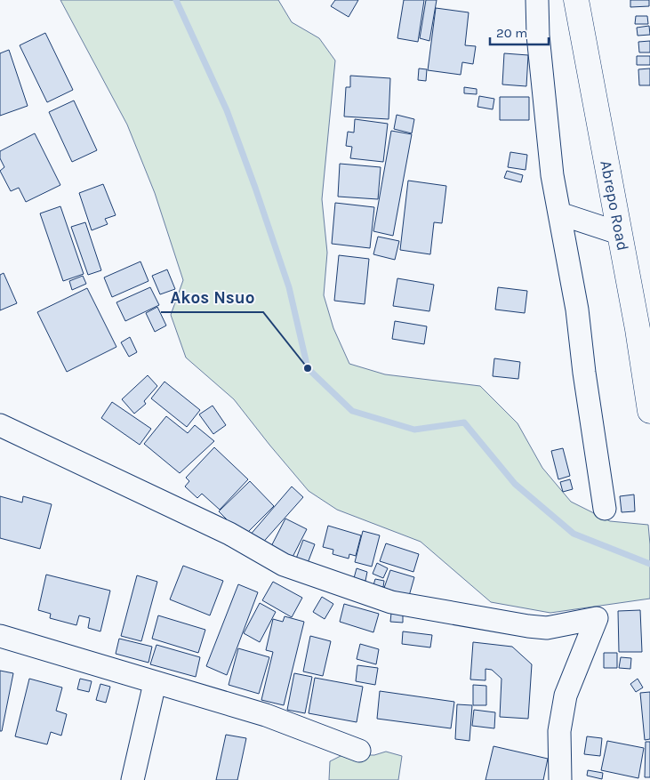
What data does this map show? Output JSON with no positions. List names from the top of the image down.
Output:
{
  "streets": {
    "main road": ["Abrepo Road"]
  },
  "places": ["Akos Nsuo"],
  "scale_bar": "20 m"
}
